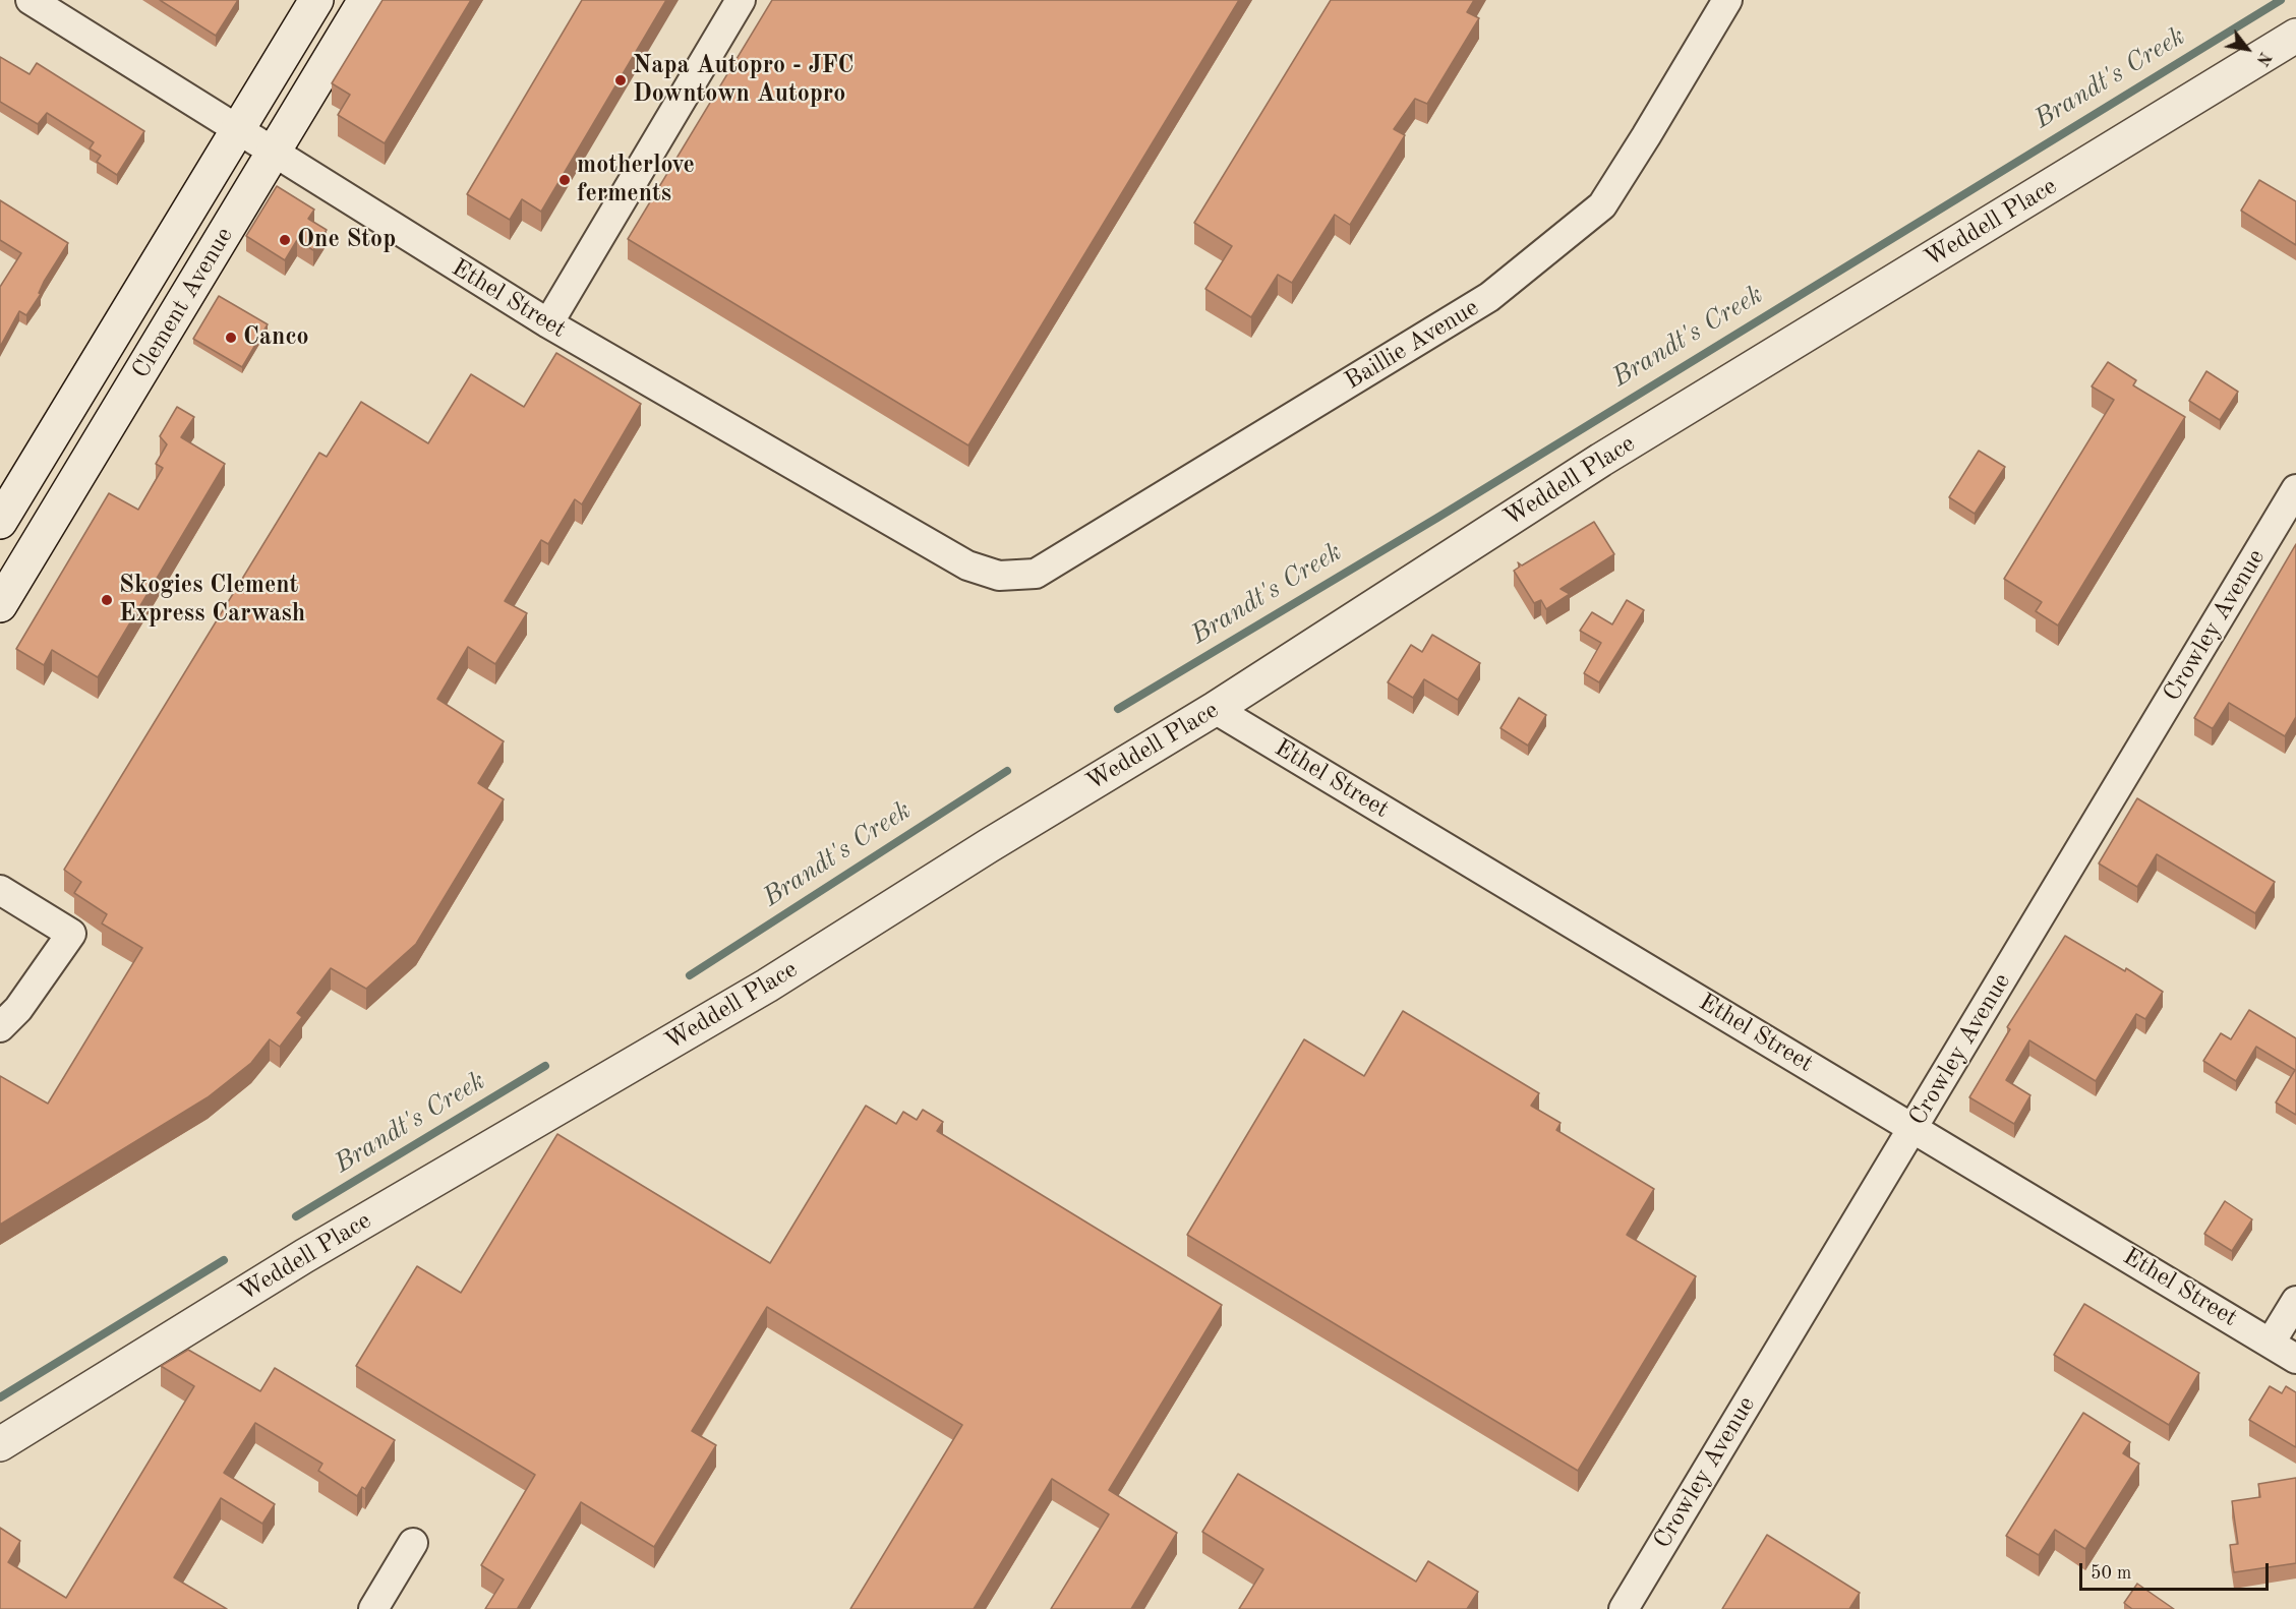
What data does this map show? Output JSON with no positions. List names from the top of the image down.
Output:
{
  "streets": {
    "street": [
      "Weddell Place",
      "Ethel Street",
      "Clement Avenue",
      "Baillie Avenue",
      "Crowley Avenue"
    ]
  },
  "crossings": [
    ["Weddell Place", "Ethel Street"],
    ["Ethel Street", "Clement Avenue"],
    ["Ethel Street", "Baillie Avenue"],
    ["Ethel Street", "Crowley Avenue"]
  ],
  "water": ["Brandt's Creek"],
  "places": [
    "Napa Autopro - JFC Downtown Autopro",
    "motherlove ferments",
    "One Stop",
    "Canco",
    "Skogies Clement Express Carwash"
  ],
  "scale_bar": "50 m",
  "north": "bottom right"
}
